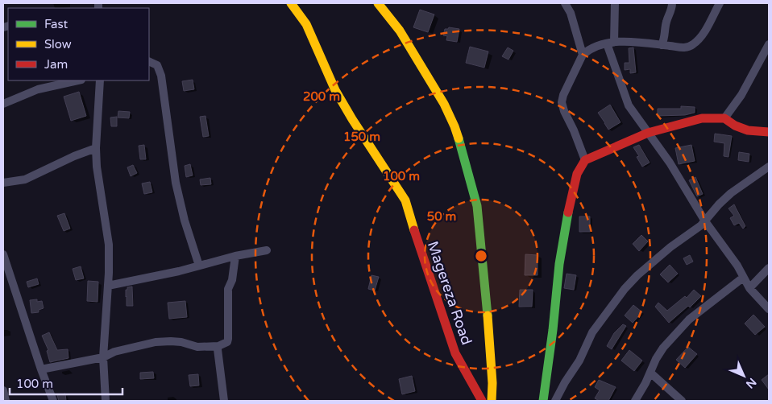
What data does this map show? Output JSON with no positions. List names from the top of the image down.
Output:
{
  "streets": {
    "street": ["Magereza Road"]
  },
  "legend": ["Fast", "Slow", "Jam"],
  "scale_bar": "100 m",
  "north": "bottom right",
  "rings": [
    "200 m",
    "150 m",
    "100 m",
    "50 m"
  ]
}
